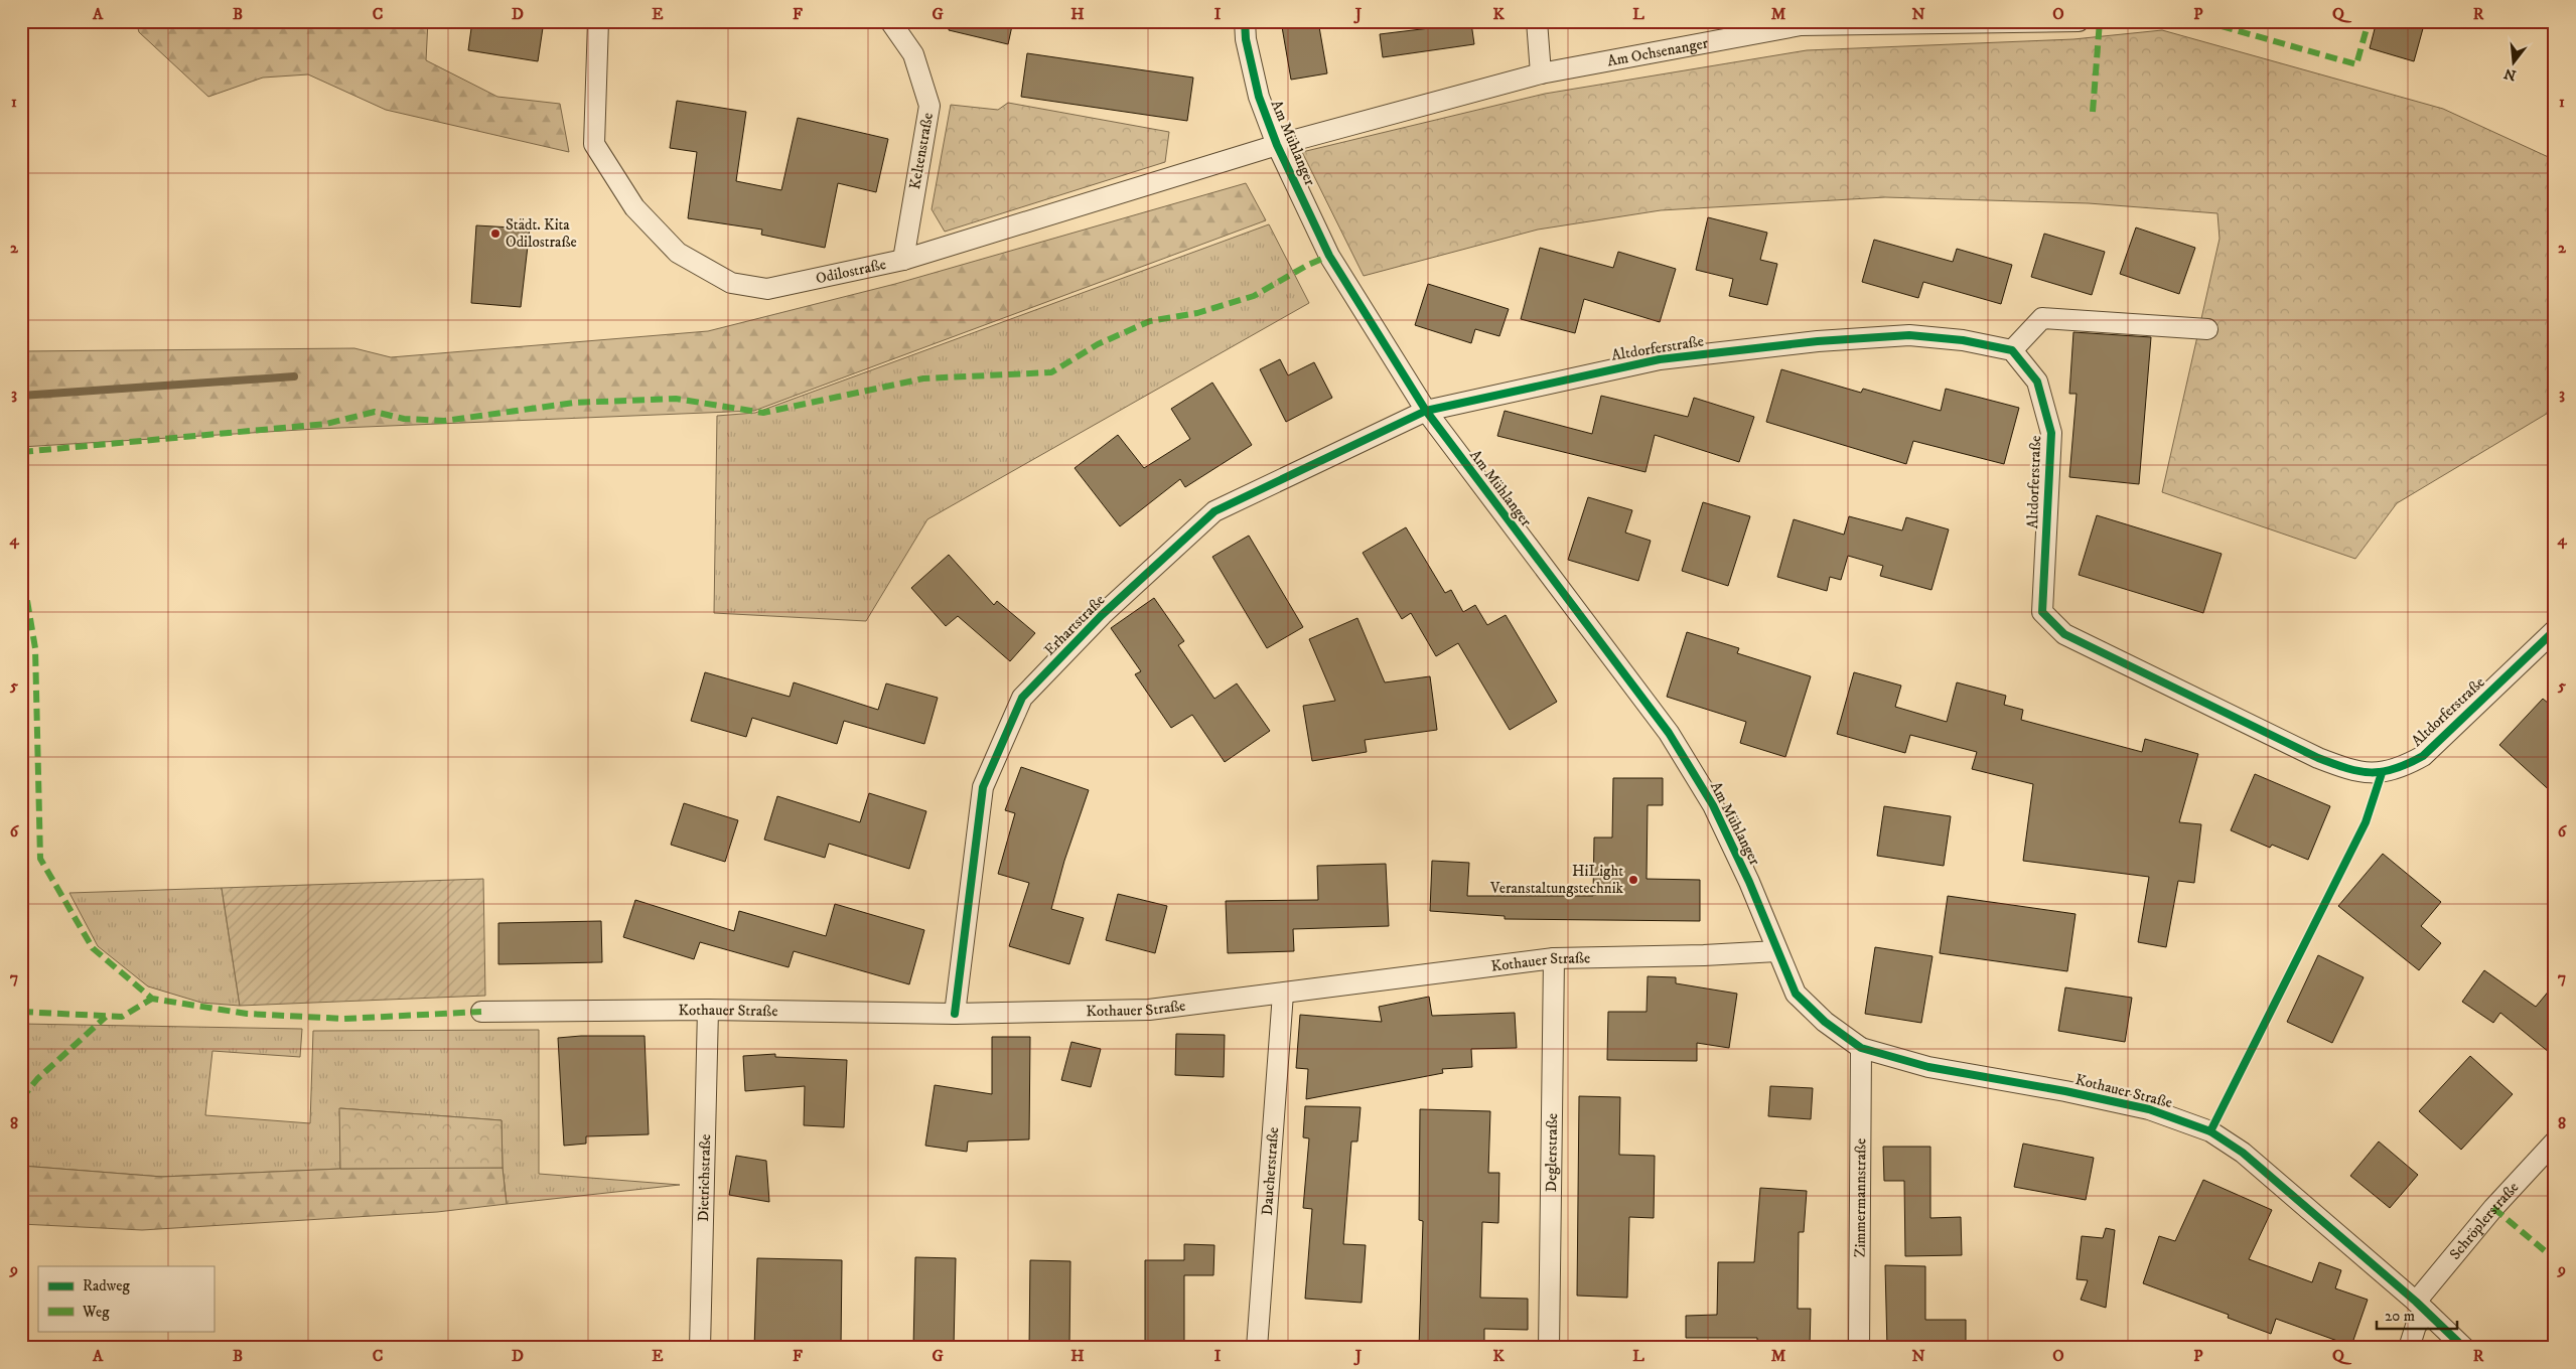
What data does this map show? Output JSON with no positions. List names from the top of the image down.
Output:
{
  "streets": {
    "street": [
      "Am Ochsenanger",
      "Am Mühlanger",
      "Keltenstraße",
      "Odilostraße",
      "Altdorferstraße",
      "Erhartstraße",
      "Kothauer Straße",
      "Deglerstraße",
      "Daucherstraße",
      "Dietrichstraße",
      "Zimmermannstraße",
      "Schröplerstraße"
    ]
  },
  "crossings": [
    ["Am Ochsenanger", "Am Mühlanger"],
    ["Am Ochsenanger", "Odilostraße"],
    ["Am Mühlanger", "Odilostraße"],
    ["Am Mühlanger", "Altdorferstraße"],
    ["Am Mühlanger", "Erhartstraße"],
    ["Am Mühlanger", "Kothauer Straße"],
    ["Keltenstraße", "Odilostraße"],
    ["Altdorferstraße", "Erhartstraße"],
    ["Erhartstraße", "Kothauer Straße"],
    ["Kothauer Straße", "Deglerstraße"],
    ["Kothauer Straße", "Daucherstraße"],
    ["Kothauer Straße", "Dietrichstraße"],
    ["Kothauer Straße", "Zimmermannstraße"],
    ["Kothauer Straße", "Schröplerstraße"]
  ],
  "places": ["Städt. Kita Odilostraße", "HiLight Veranstaltungstechnik"],
  "legend": ["Radweg", "Weg"],
  "scale_bar": "20 m",
  "north": "bottom",
  "grid": {
    "columns": [
      "A",
      "B",
      "C",
      "D",
      "E",
      "F",
      "G",
      "H",
      "I",
      "J",
      "K",
      "L",
      "M",
      "N",
      "O",
      "P",
      "Q",
      "R"
    ],
    "rows": [
      "1",
      "2",
      "3",
      "4",
      "5",
      "6",
      "7",
      "8",
      "9"
    ]
  }
}
